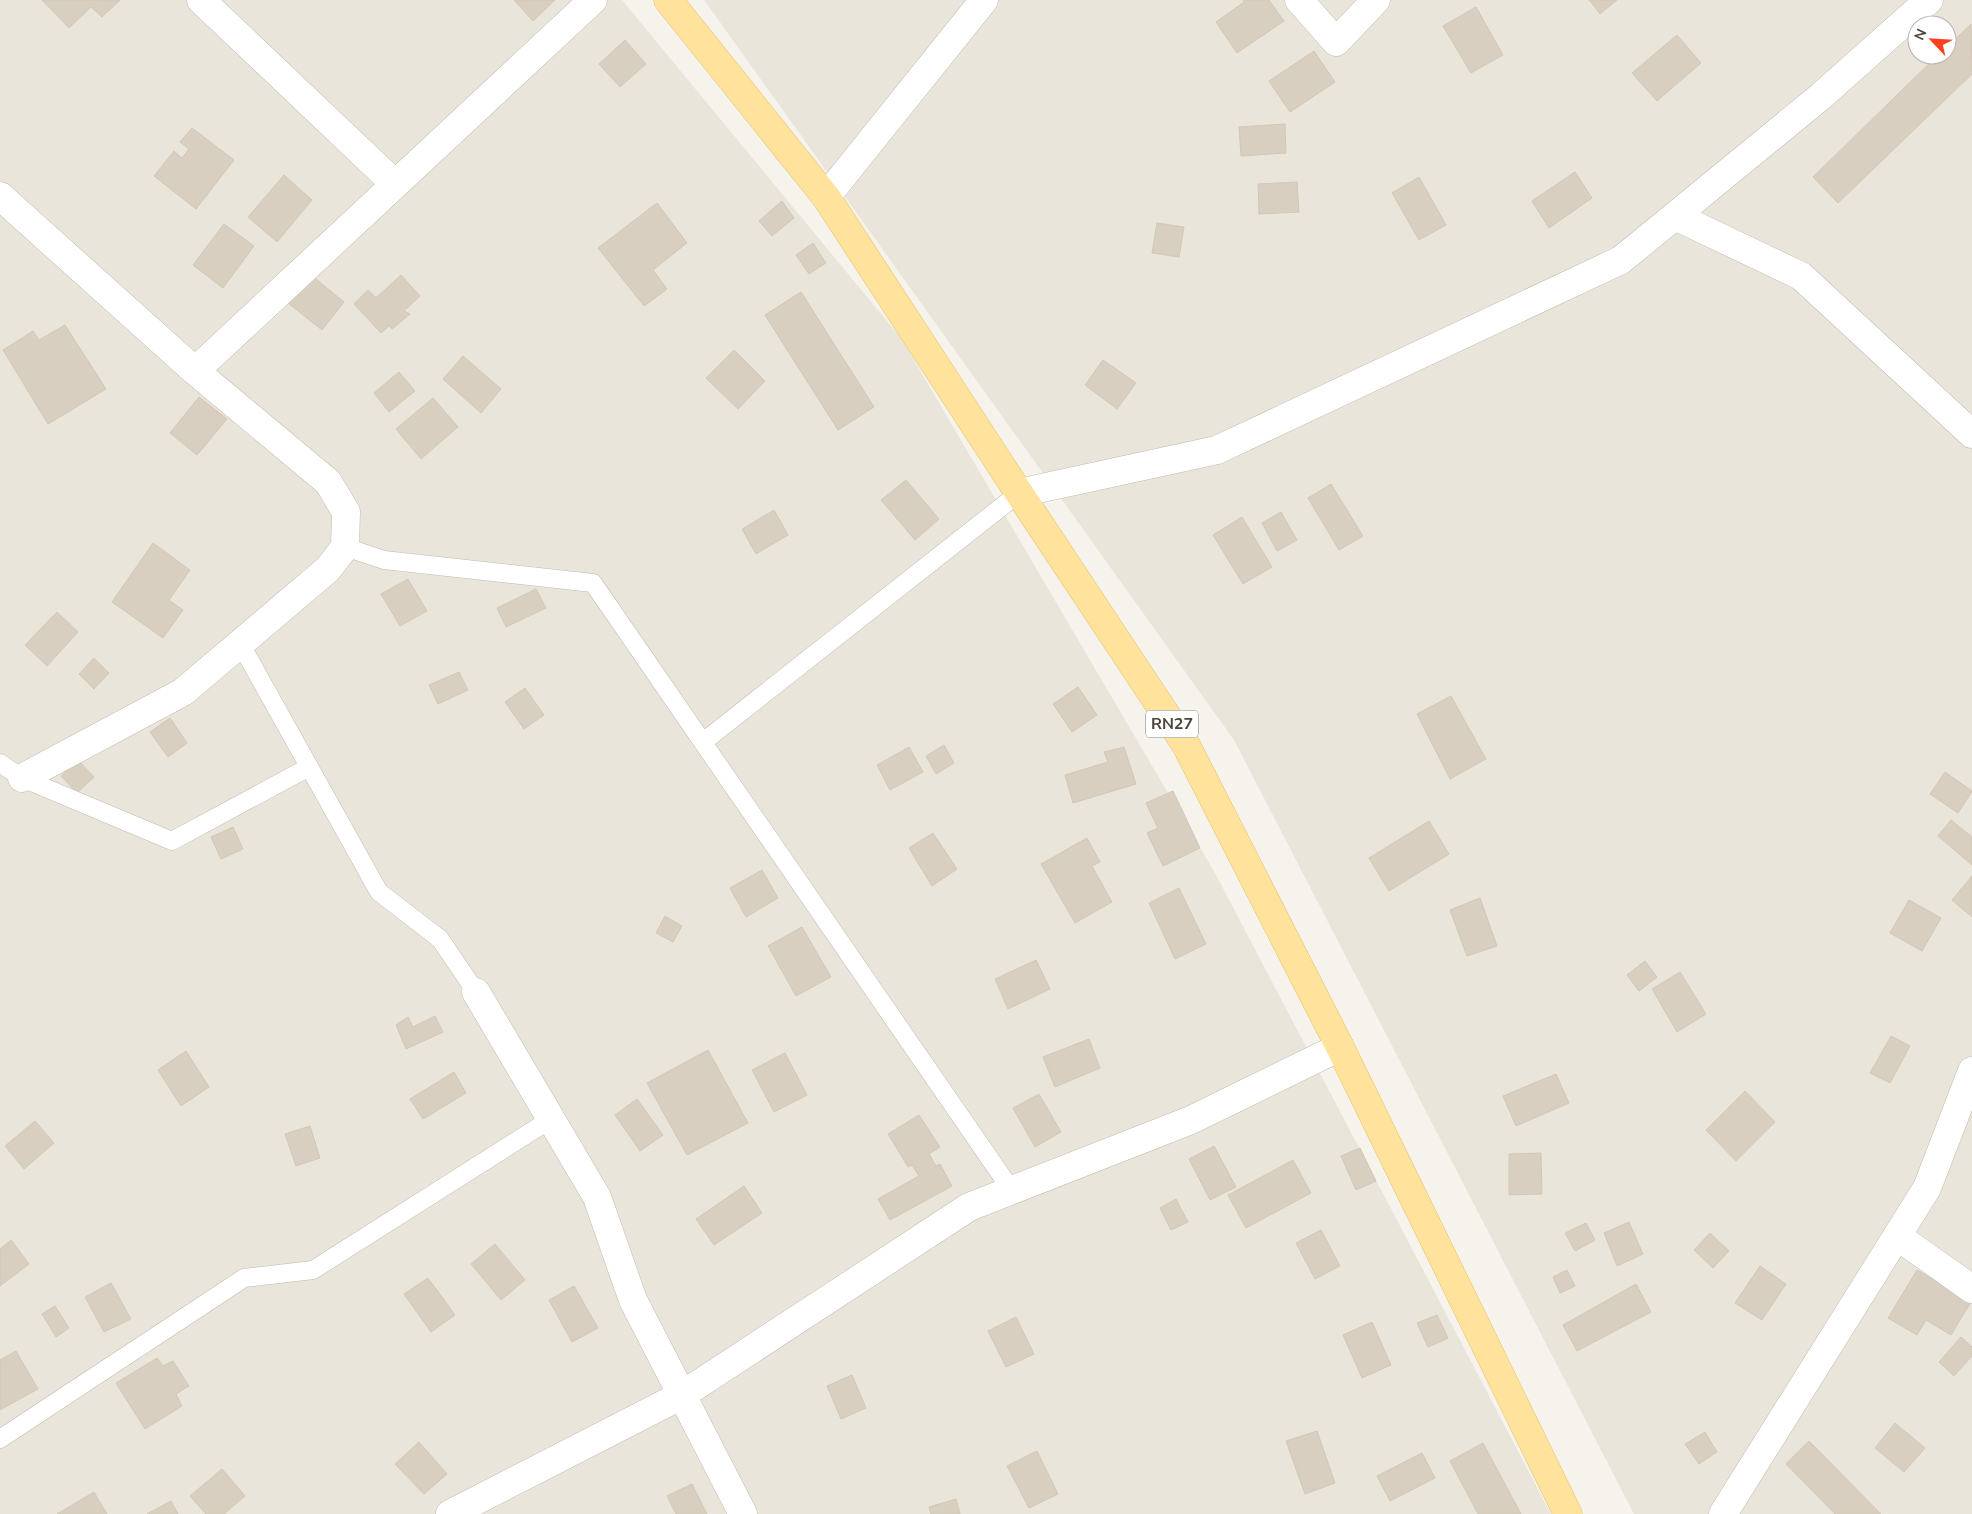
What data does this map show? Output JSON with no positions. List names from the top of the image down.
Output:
{
  "streets": {
    "main road": ["RN27"]
  },
  "north": "top left"
}
